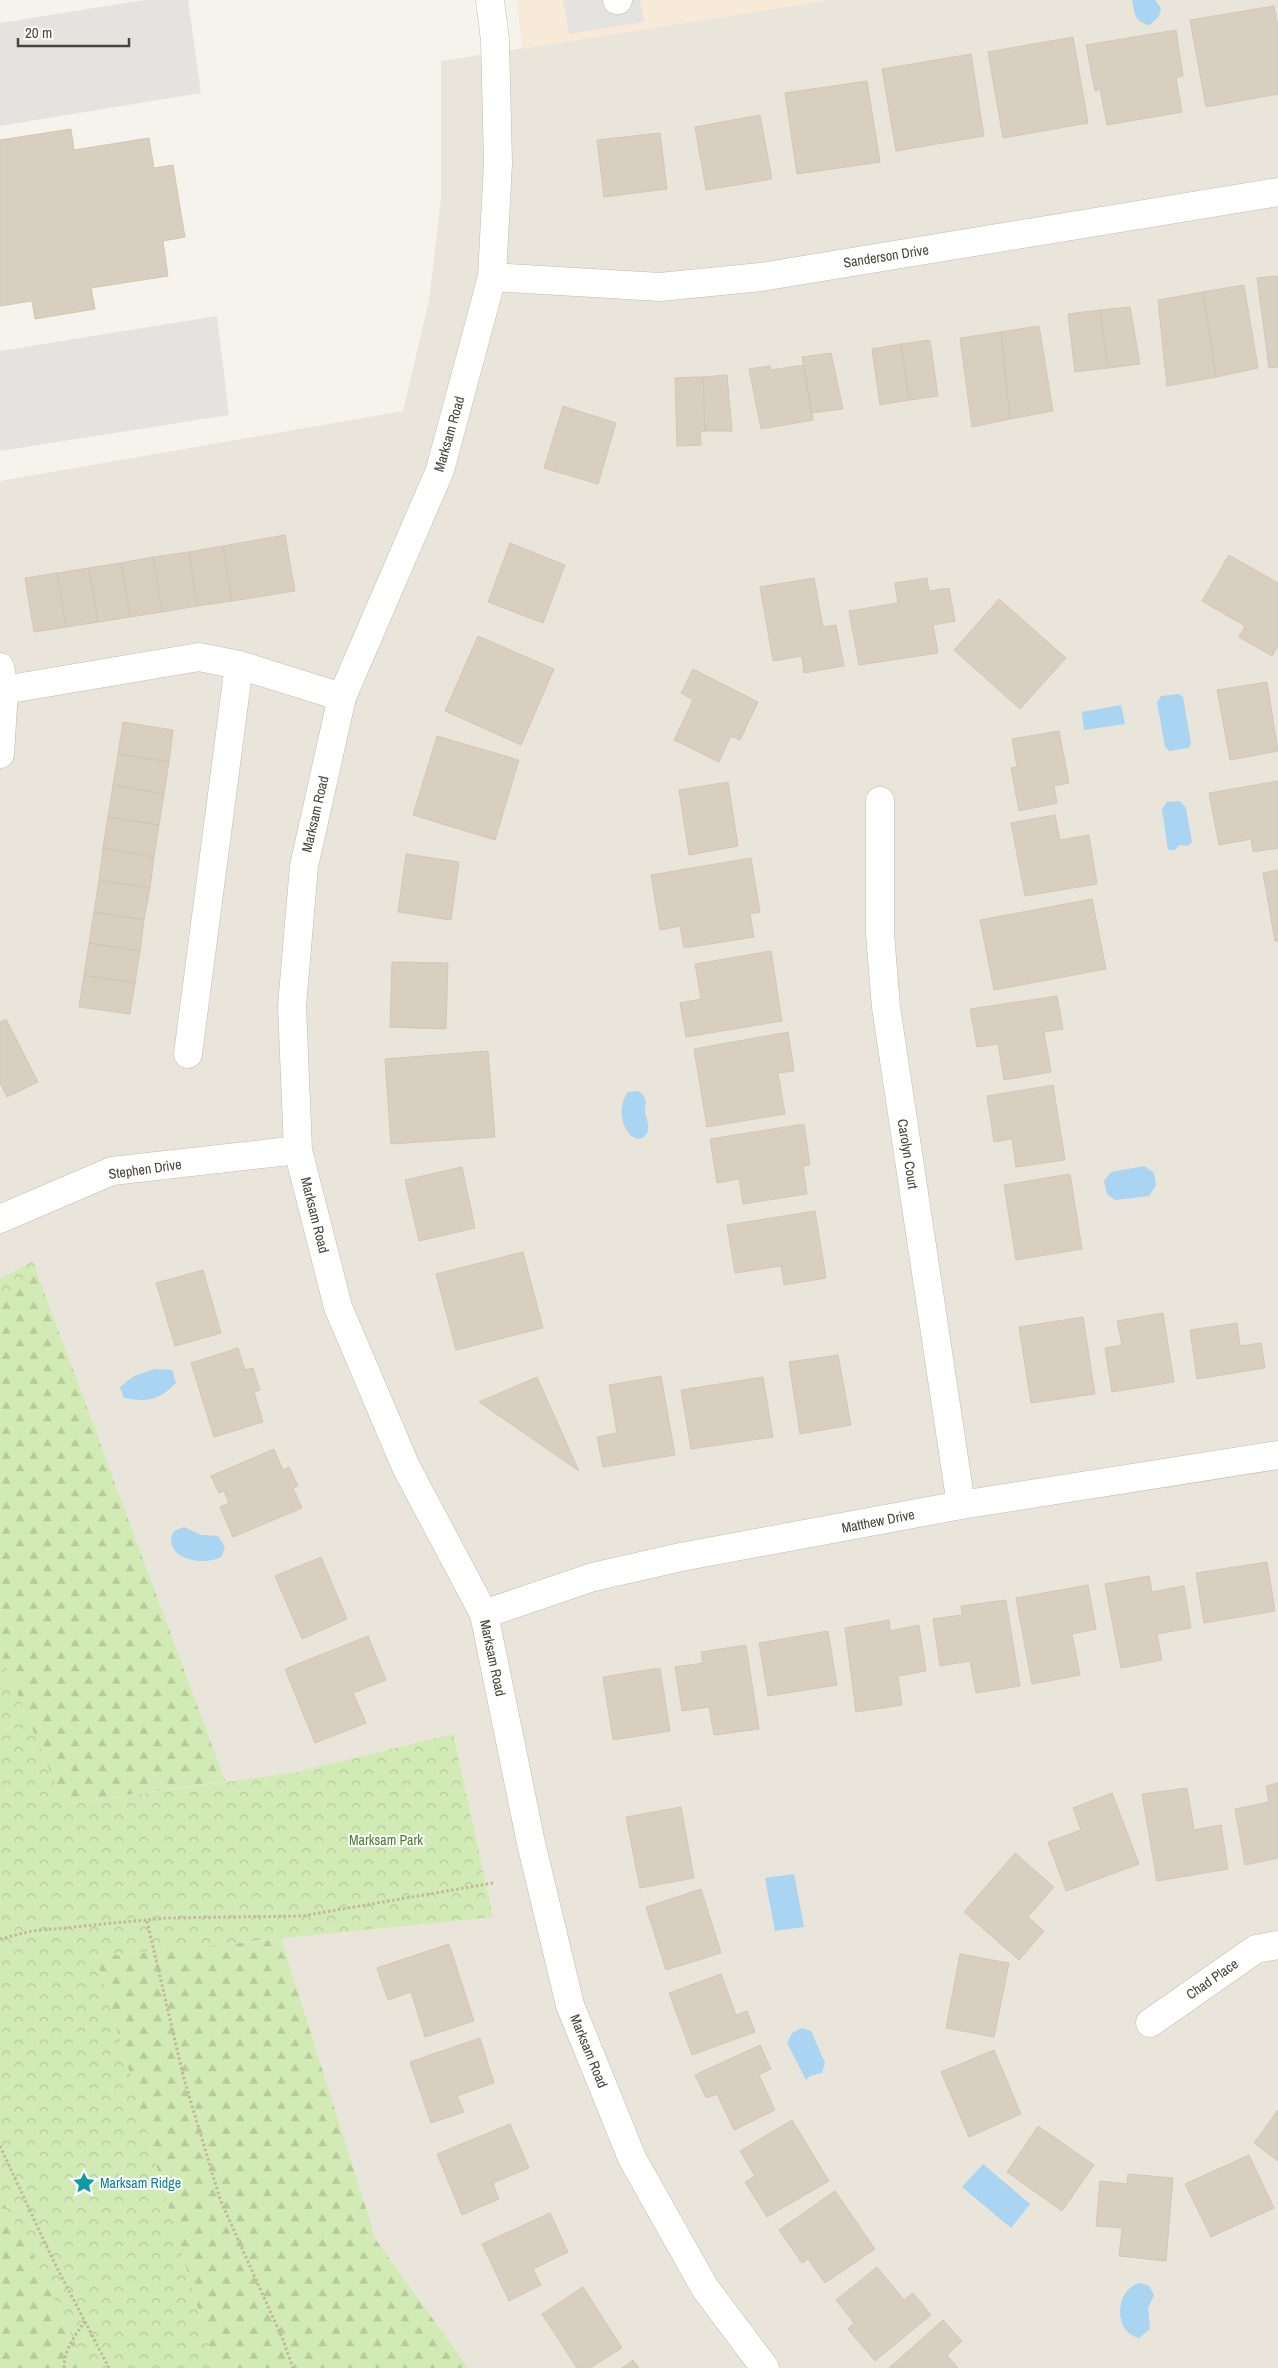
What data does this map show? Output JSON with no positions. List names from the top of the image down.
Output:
{
  "streets": {
    "street": [
      "Sanderson Drive",
      "Marksam Road",
      "Carolyn Court",
      "Stephen Drive",
      "Matthew Drive",
      "Chad Place"
    ]
  },
  "crossings": [
    ["Sanderson Drive", "Marksam Road"],
    ["Marksam Road", "Stephen Drive"],
    ["Marksam Road", "Matthew Drive"],
    ["Carolyn Court", "Matthew Drive"]
  ],
  "parks": ["Marksam Park"],
  "places": {
    "place": ["Marksam Ridge"]
  },
  "scale_bar": "20 m"
}
